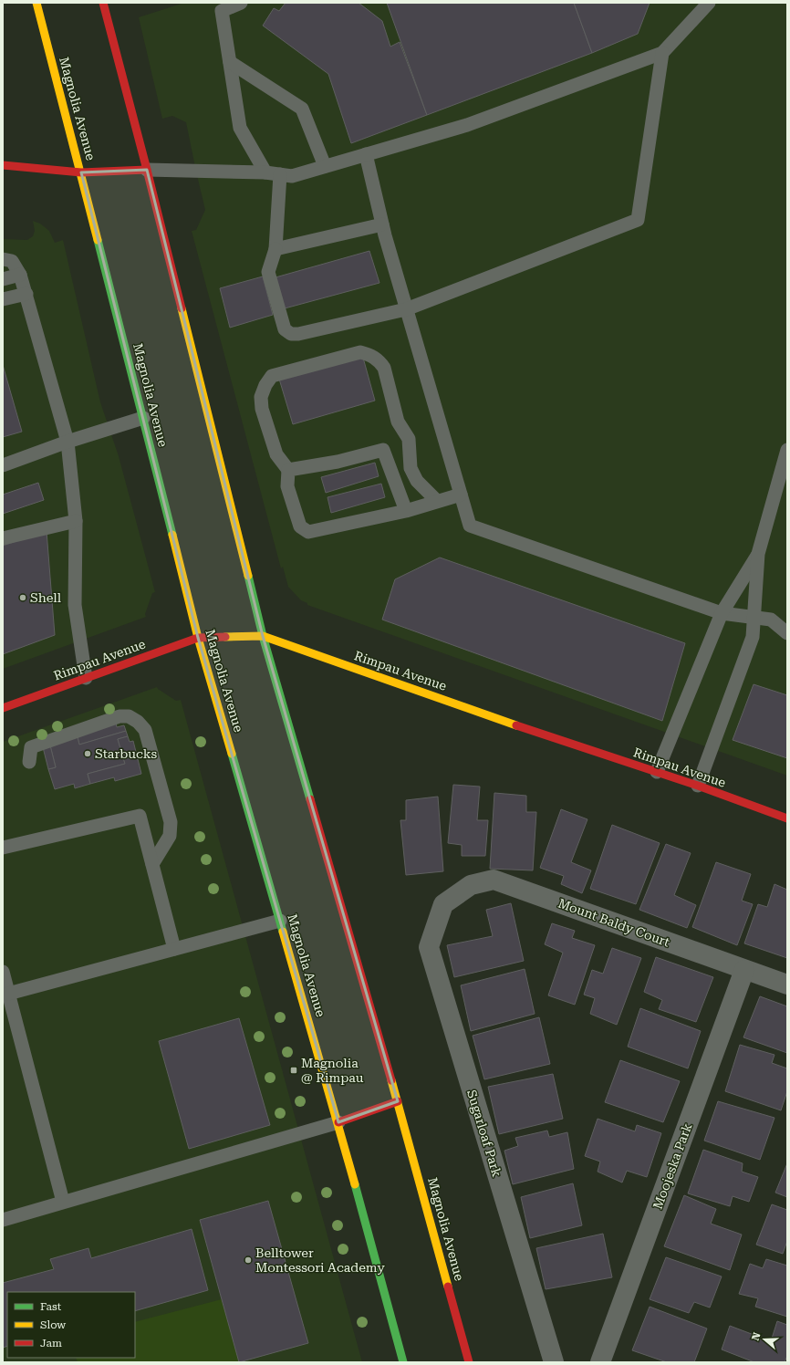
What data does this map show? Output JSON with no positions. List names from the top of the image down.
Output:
{
  "streets": {
    "main road": ["Magnolia Avenue", "Rimpau Avenue"],
    "street": ["Mount Baldy Court", "Sugarloaf Park", "Moojeska Park"]
  },
  "crossings": [
    ["Magnolia Avenue", "Rimpau Avenue"],
    ["Mount Baldy Court", "Sugarloaf Park"],
    ["Mount Baldy Court", "Moojeska Park"]
  ],
  "places": {
    "other": ["Shell", "Starbucks", "Belltower Montessori Academy"],
    "transit": ["Magnolia @ Rimpau"]
  },
  "legend": ["Fast", "Slow", "Jam"],
  "north": "left"
}
